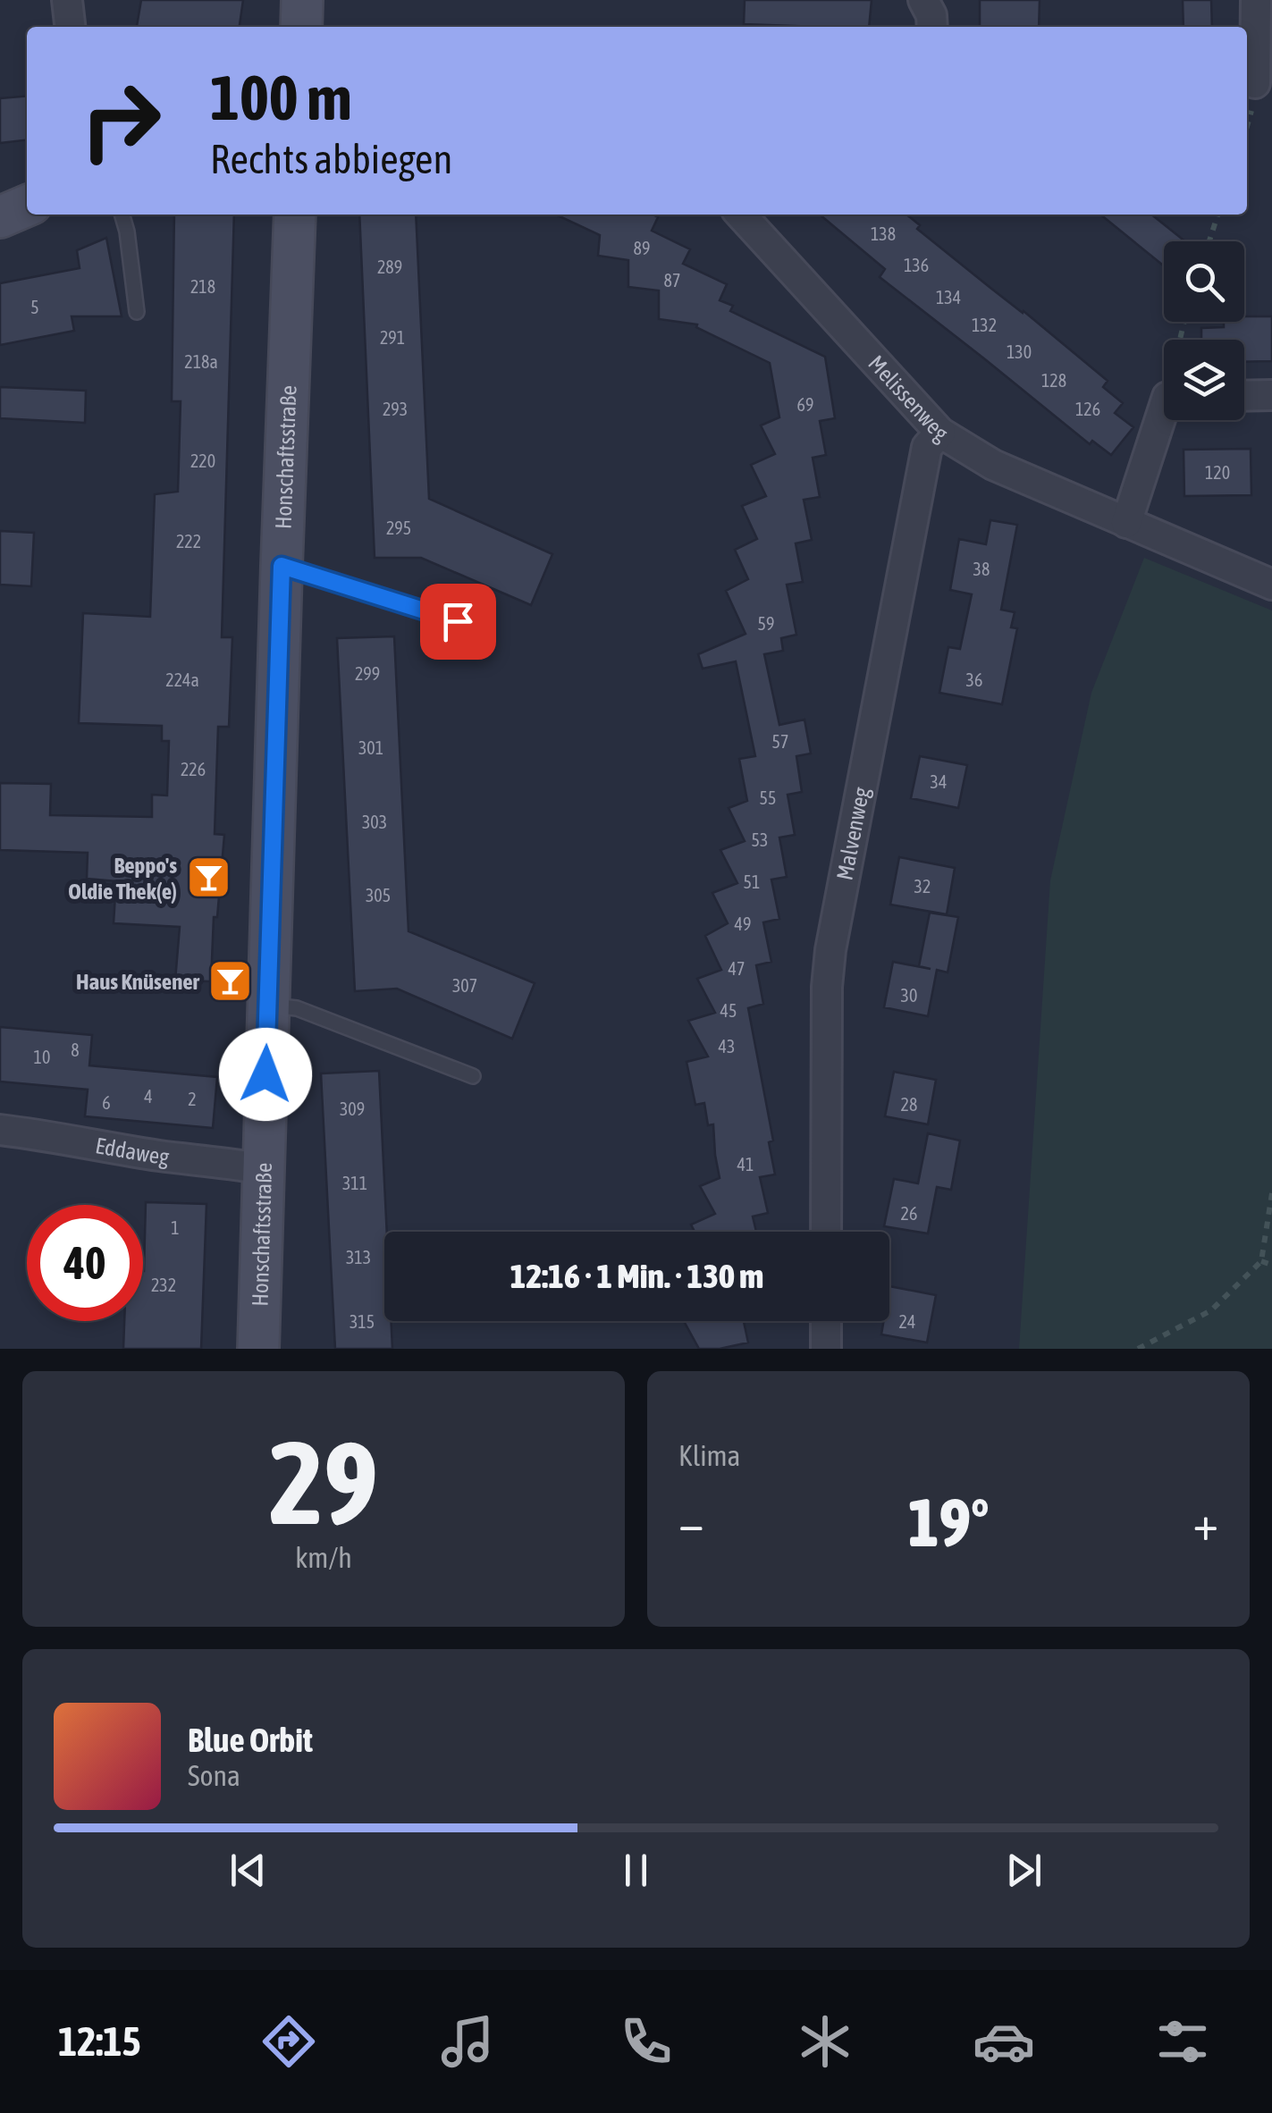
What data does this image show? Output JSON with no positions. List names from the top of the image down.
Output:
{
  "streets": {
    "street": [
      "Melissenweg",
      "Honschaftsstraße",
      "Malvenweg",
      "Eddaweg"
    ]
  },
  "crossings": [
    ["Melissenweg", "Malvenweg"],
    ["Honschaftsstraße", "Eddaweg"]
  ],
  "places": {
    "bar": ["Beppo's Oldie Thek(e)", "Haus Knüsener"]
  },
  "house_numbers": [
    "138",
    "89",
    "136",
    "289",
    "87",
    "218",
    "134",
    "5",
    "132",
    "291",
    "130",
    "218a",
    "128",
    "69",
    "293",
    "126",
    "220",
    "120",
    "295",
    "222",
    "38",
    "59",
    "299",
    "224a",
    "36",
    "57",
    "301",
    "226",
    "34",
    "55",
    "303",
    "53",
    "51",
    "32",
    "305",
    "49",
    "47",
    "307",
    "30",
    "45",
    "43",
    "8",
    "10",
    "4",
    "2",
    "6",
    "28",
    "309",
    "41",
    "311",
    "26",
    "1",
    "313",
    "232",
    "315",
    "24"
  ],
  "page": {
    "turn": ["100 m", "Rechts abbiegen"],
    "limit": "40",
    "trip": "12:16 · 1 Min. · 130 m",
    "tile": [
      ["29", "km/h"],
      "Klima"
    ],
    "heat": ["−", "19°", "+"],
    "song": ["Blue Orbit", "Sona"],
    "tabs": "12:15"
  }
}
